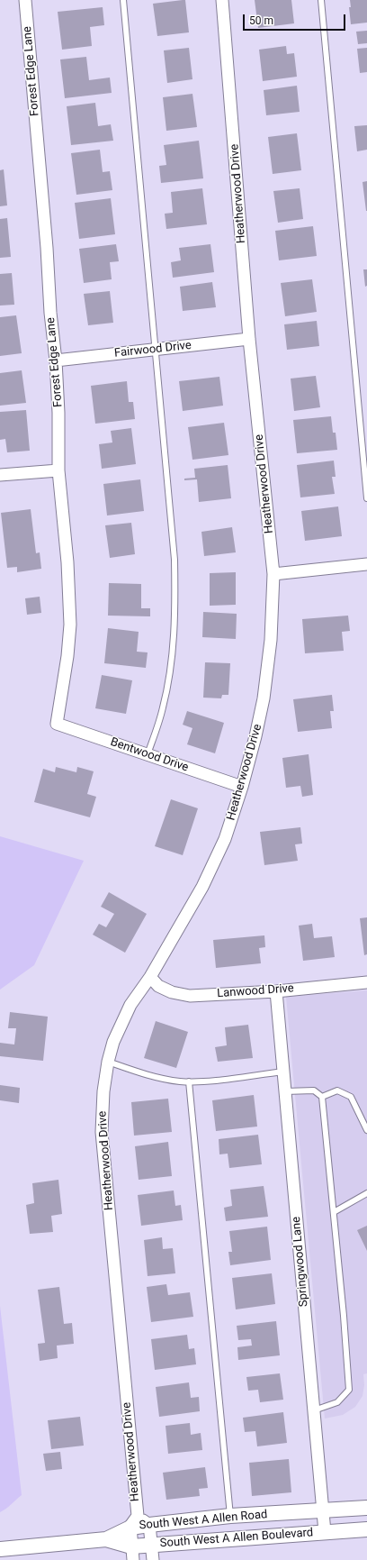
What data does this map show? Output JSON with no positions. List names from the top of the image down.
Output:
{
  "streets": {
    "street": [
      "Forest Edge Lane",
      "Heatherwood Drive",
      "Fairwood Drive",
      "Bentwood Drive",
      "Lanwood Drive",
      "Springwood Lane",
      "South West A Allen Road",
      "South West A Allen Boulevard"
    ]
  },
  "crossings": [
    ["Forest Edge Lane", "Fairwood Drive"],
    ["Forest Edge Lane", "Bentwood Drive"],
    ["Heatherwood Drive", "Fairwood Drive"],
    ["Heatherwood Drive", "Bentwood Drive"],
    ["Heatherwood Drive", "Lanwood Drive"],
    ["Heatherwood Drive", "South West A Allen Road"],
    ["Heatherwood Drive", "South West A Allen Boulevard"],
    ["Lanwood Drive", "Springwood Lane"],
    ["Springwood Lane", "South West A Allen Road"],
    ["Springwood Lane", "South West A Allen Boulevard"],
    ["South West A Allen Road", "South West A Allen Boulevard"]
  ],
  "scale_bar": "50 m"
}
